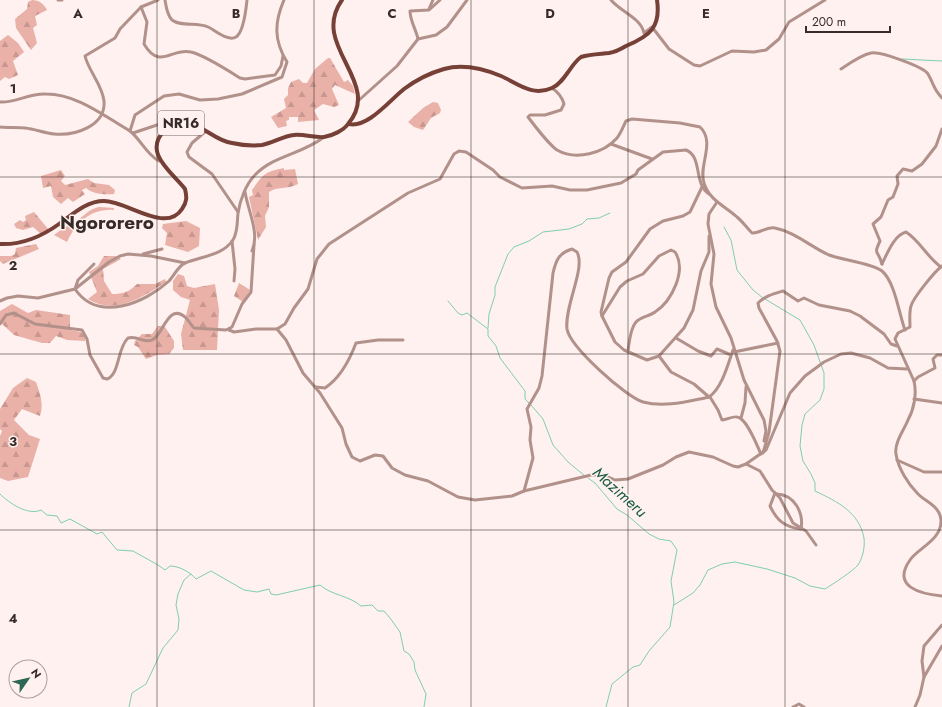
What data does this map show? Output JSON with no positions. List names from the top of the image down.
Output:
{
  "streets": {
    "main road": ["NR16"]
  },
  "districts": ["Ngororero"],
  "water": ["Mazimeru"],
  "scale_bar": "200 m",
  "north": "top right",
  "grid": {
    "columns": [
      "A",
      "B",
      "C",
      "D",
      "E"
    ],
    "rows": [
      "1",
      "2",
      "3",
      "4"
    ]
  }
}
